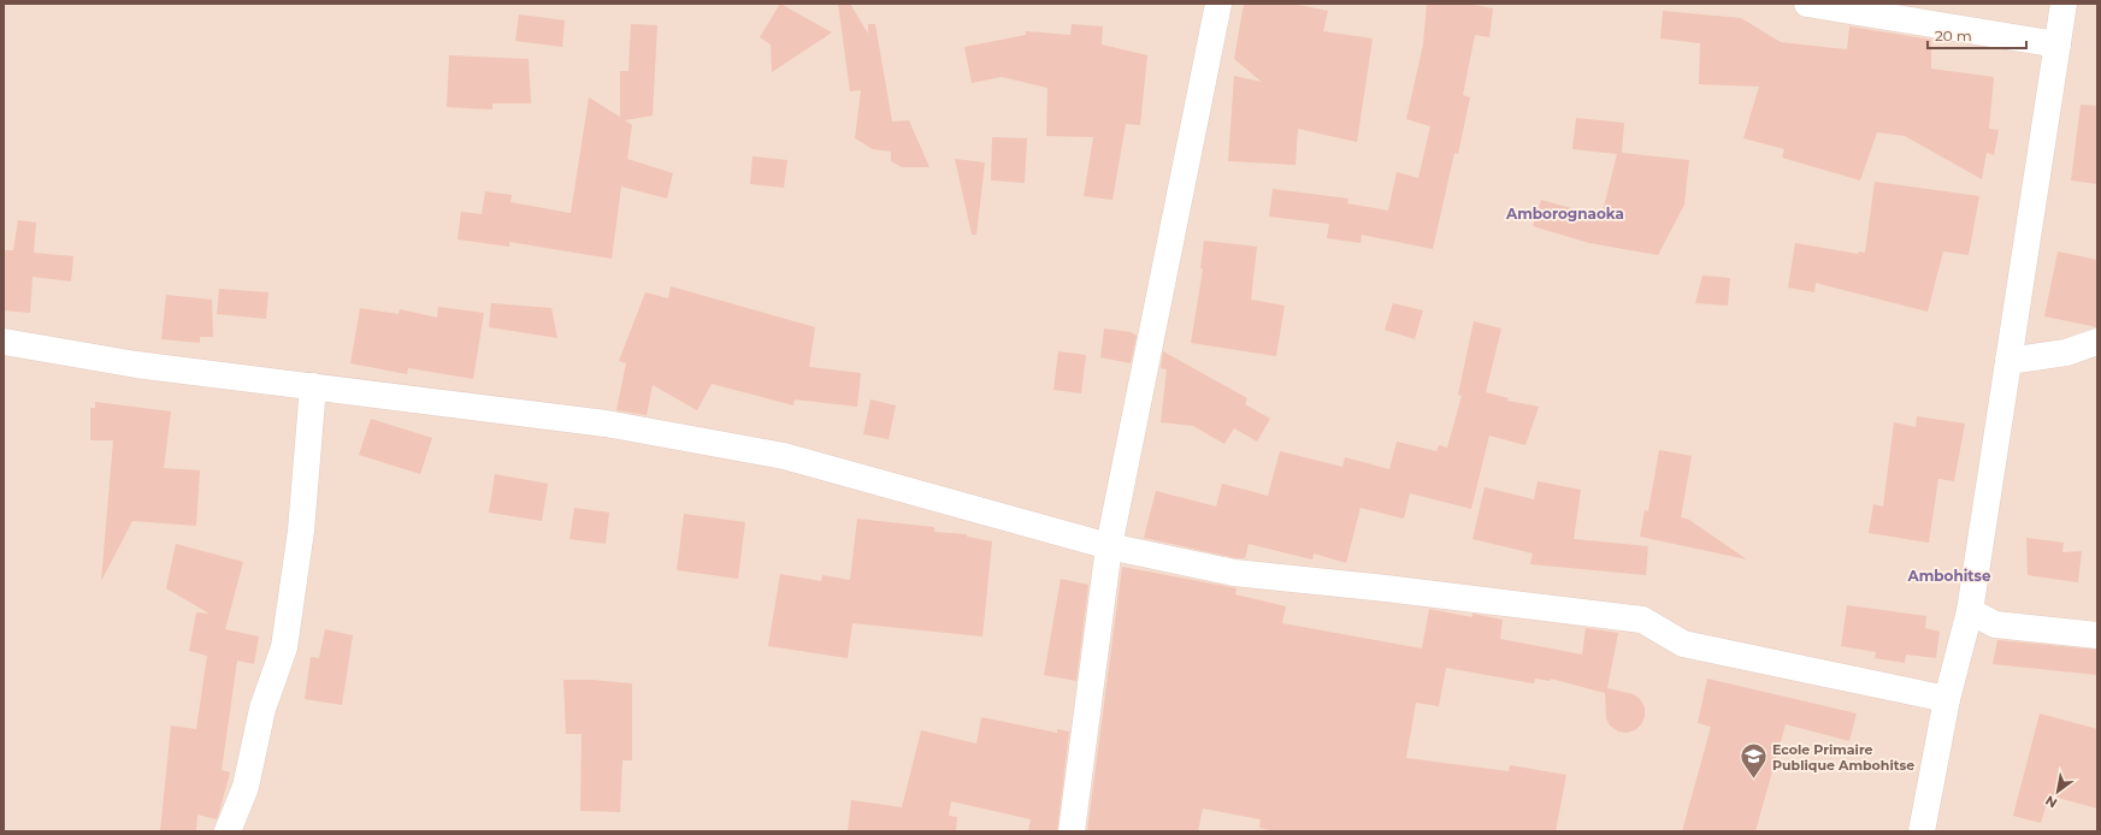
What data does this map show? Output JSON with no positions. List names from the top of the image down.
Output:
{
  "districts": ["Amborognaoka", "Ambohitse"],
  "places": {
    "school or university": ["Ecole Primaire Publique Ambohitse"]
  },
  "scale_bar": "20 m",
  "north": "bottom left"
}
